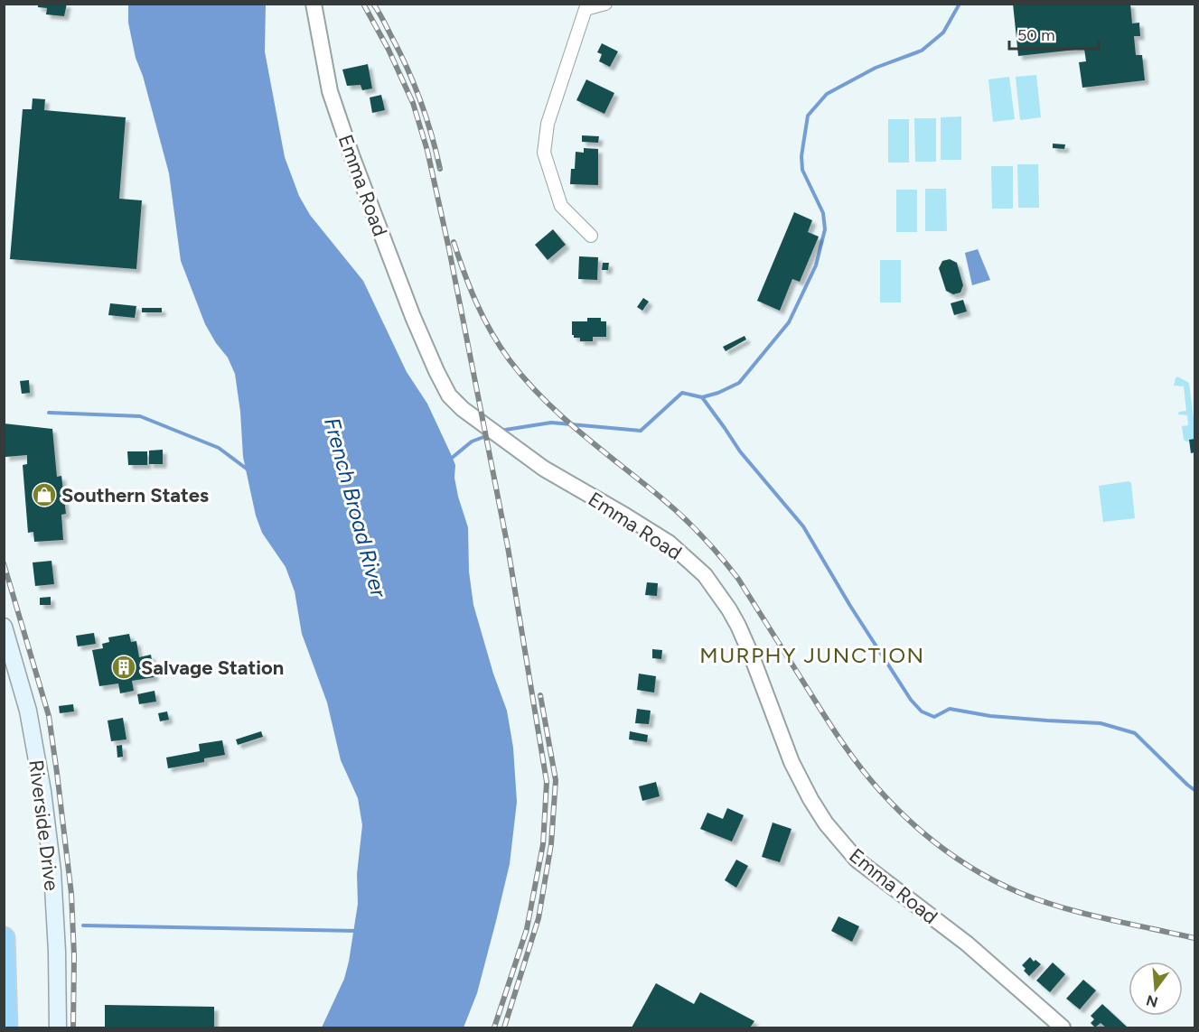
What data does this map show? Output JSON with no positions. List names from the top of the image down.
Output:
{
  "streets": {
    "main road": ["Riverside Drive"],
    "street": ["Emma Road"]
  },
  "districts": ["MURPHY JUNCTION"],
  "water": ["French Broad River"],
  "places": {
    "shop": ["Southern States"],
    "building": ["Salvage Station"]
  },
  "scale_bar": "50 m",
  "north": "bottom"
}
